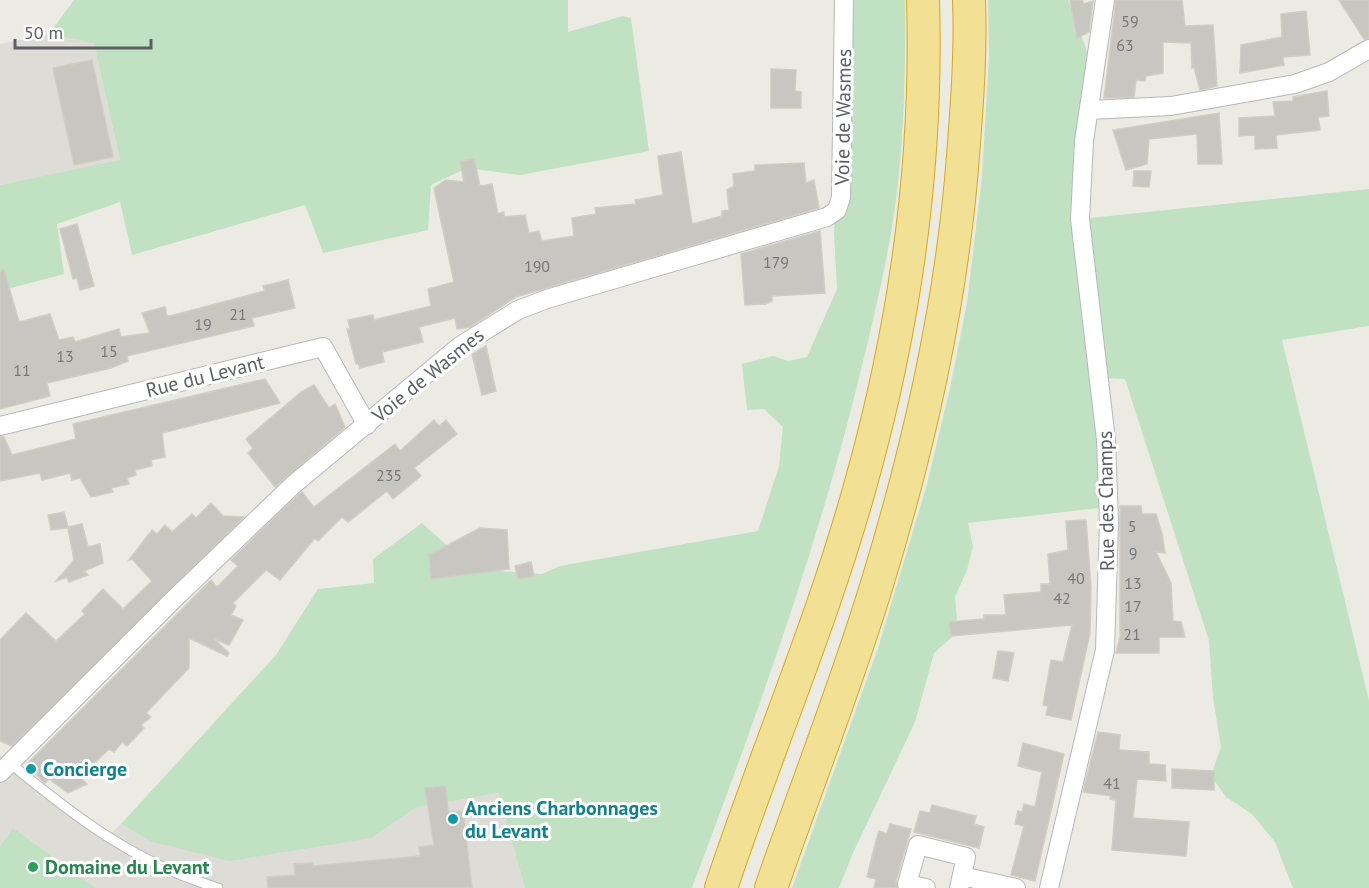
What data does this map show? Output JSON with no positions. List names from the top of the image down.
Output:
{
  "streets": {
    "street": ["Voie de Wasmes", "Rue du Levant", "Rue des Champs"]
  },
  "crossings": [
    ["Voie de Wasmes", "Rue du Levant"]
  ],
  "places": ["Concierge", "Anciens Charbonnages du Levant", "Domaine du Levant"],
  "house_numbers": [
    "59",
    "63",
    "179",
    "190",
    "21",
    "19",
    "15",
    "13",
    "11",
    "235",
    "5",
    "9",
    "40",
    "13",
    "42",
    "17",
    "21",
    "41"
  ],
  "scale_bar": "50 m"
}
